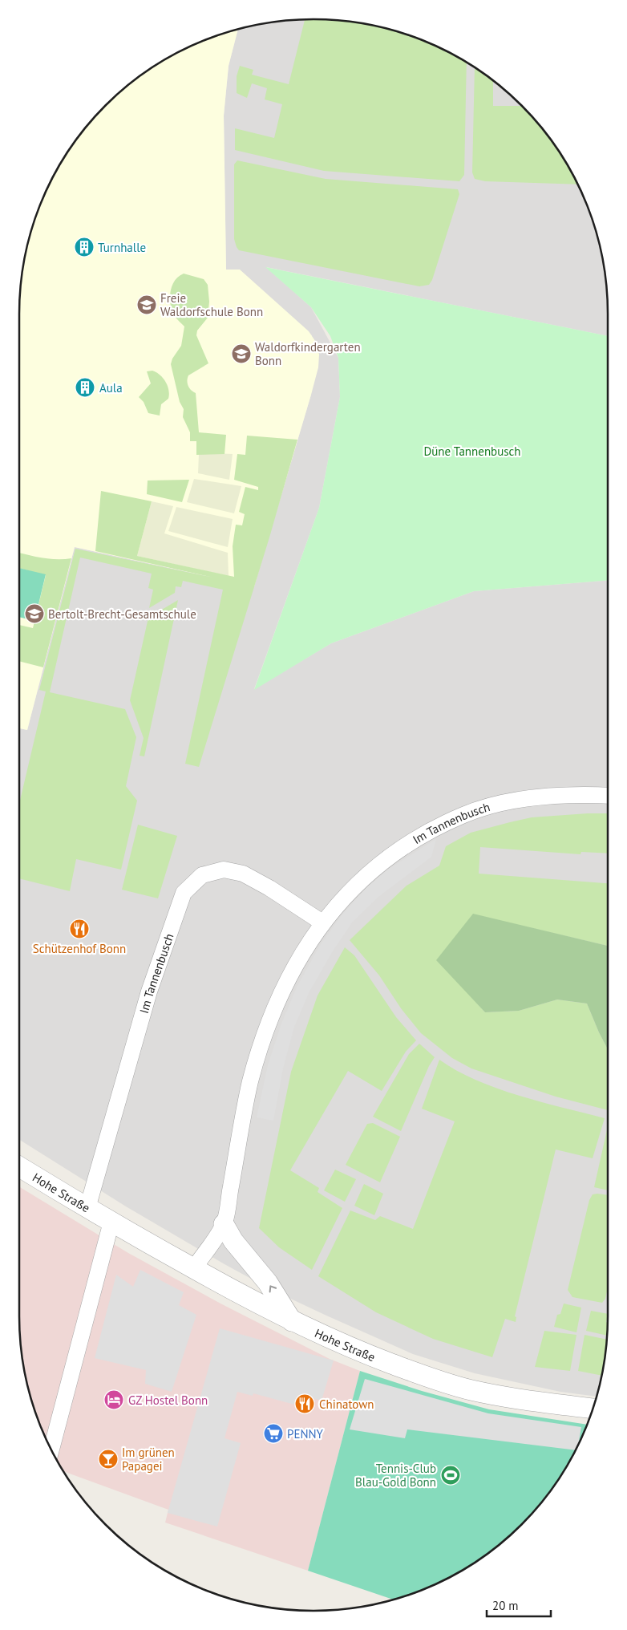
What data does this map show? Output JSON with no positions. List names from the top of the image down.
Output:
{
  "streets": {
    "street": ["Im Tannenbusch", "Hohe Straße"]
  },
  "crossings": [
    ["Im Tannenbusch", "Hohe Straße"]
  ],
  "parks": ["Düne Tannenbusch"],
  "places": {
    "building": ["Turnhalle", "Aula"],
    "school or university": ["Freie Waldorfschule Bonn", "Waldorfkindergarten Bonn", "Bertolt-Brecht-Gesamtschule"],
    "restaurant": ["Schützenhof Bonn", "Chinatown"],
    "hotel": ["GZ Hostel Bonn"],
    "supermarket": ["PENNY"],
    "bar": ["Im grünen Papagei"],
    "sports": ["Tennis-Club Blau-Gold Bonn"]
  },
  "scale_bar": "20 m"
}
